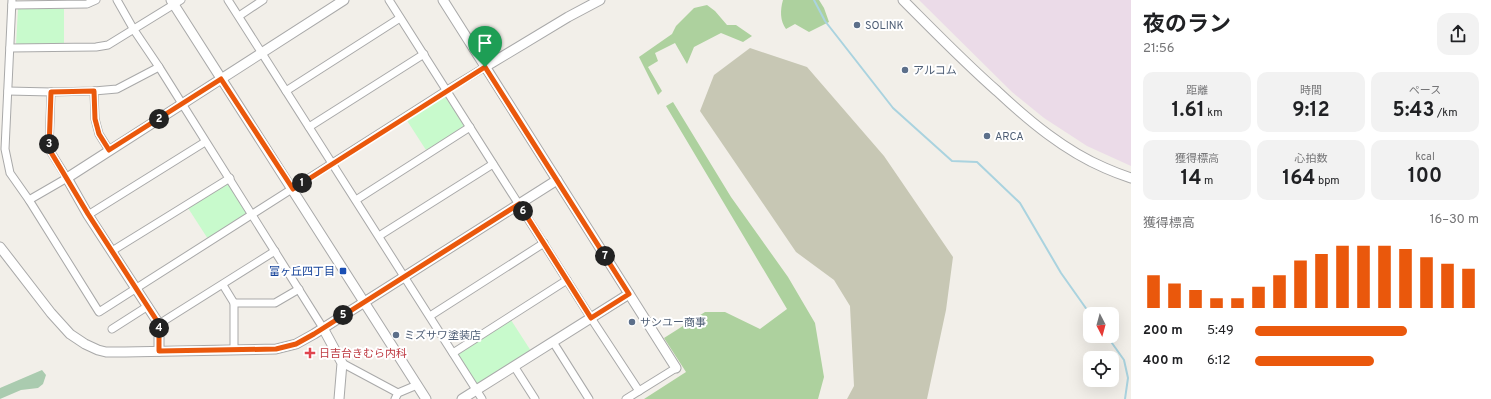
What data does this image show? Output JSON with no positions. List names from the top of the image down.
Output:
{
  "places": {
    "other": [
      "SOLINK",
      "アルコム",
      "ARCA",
      "サンユー商事",
      "ミズサワ塗装店"
    ],
    "transit": ["富ヶ丘四丁目"],
    "health": ["日吉台きむら内科"]
  },
  "north": "bottom",
  "page": {
    "heading": ["夜のラン", "21:56"],
    "stats": [
      ["距離", "1.61 km"],
      ["時間", "9:12"],
      ["ペース", "5:43 /km"],
      ["獲得標高", "14 m"],
      ["心拍数", "164 bpm"],
      ["kcal", "100"]
    ],
    "pins": [
      "2",
      "3",
      "1",
      "6",
      "7",
      "5",
      "4"
    ],
    "chart": ["獲得標高", "16–30 m"],
    "list": [
      {
        "name": "200 m",
        "note": "5:49"
      },
      {
        "name": "400 m",
        "note": "6:12"
      }
    ]
  }
}
